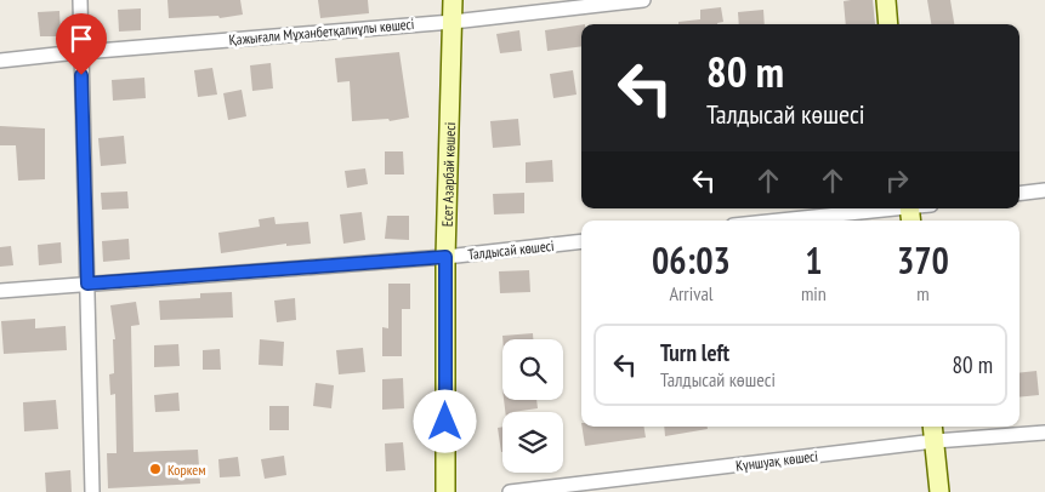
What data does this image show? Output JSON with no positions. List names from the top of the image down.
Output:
{
  "streets": {
    "street": [
      "Қажығали Мұханбетқалиұлы көшесі",
      "Есет Азарбай көшесі",
      "Талдысай көшесі",
      "Күншуақ көшесі"
    ]
  },
  "crossings": [
    ["Қажығали Мұханбетқалиұлы көшесі", "Есет Азарбай көшесі"],
    ["Есет Азарбай көшесі", "Талдысай көшесі"]
  ],
  "places": ["Коркем"],
  "page": {
    "turn": ["80 m", "Талдысай көшесі"],
    "eta": [
      "06:03",
      "Arrival",
      "1",
      "min",
      "370",
      "m"
    ],
    "list": [
      {
        "name": "Turn left",
        "note": "Талдысай көшесі",
        "value": "80 m"
      }
    ]
  }
}
